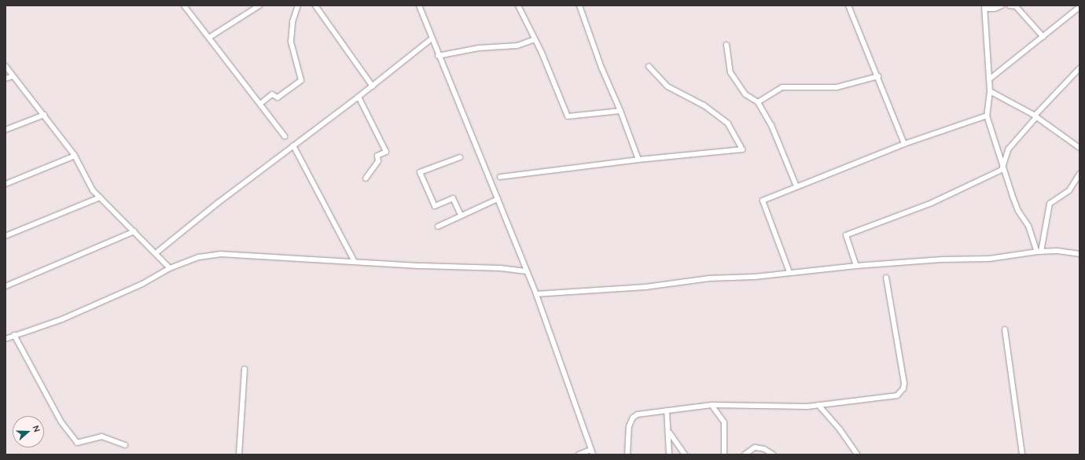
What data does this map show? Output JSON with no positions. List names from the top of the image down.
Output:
{
  "north": "right"
}
